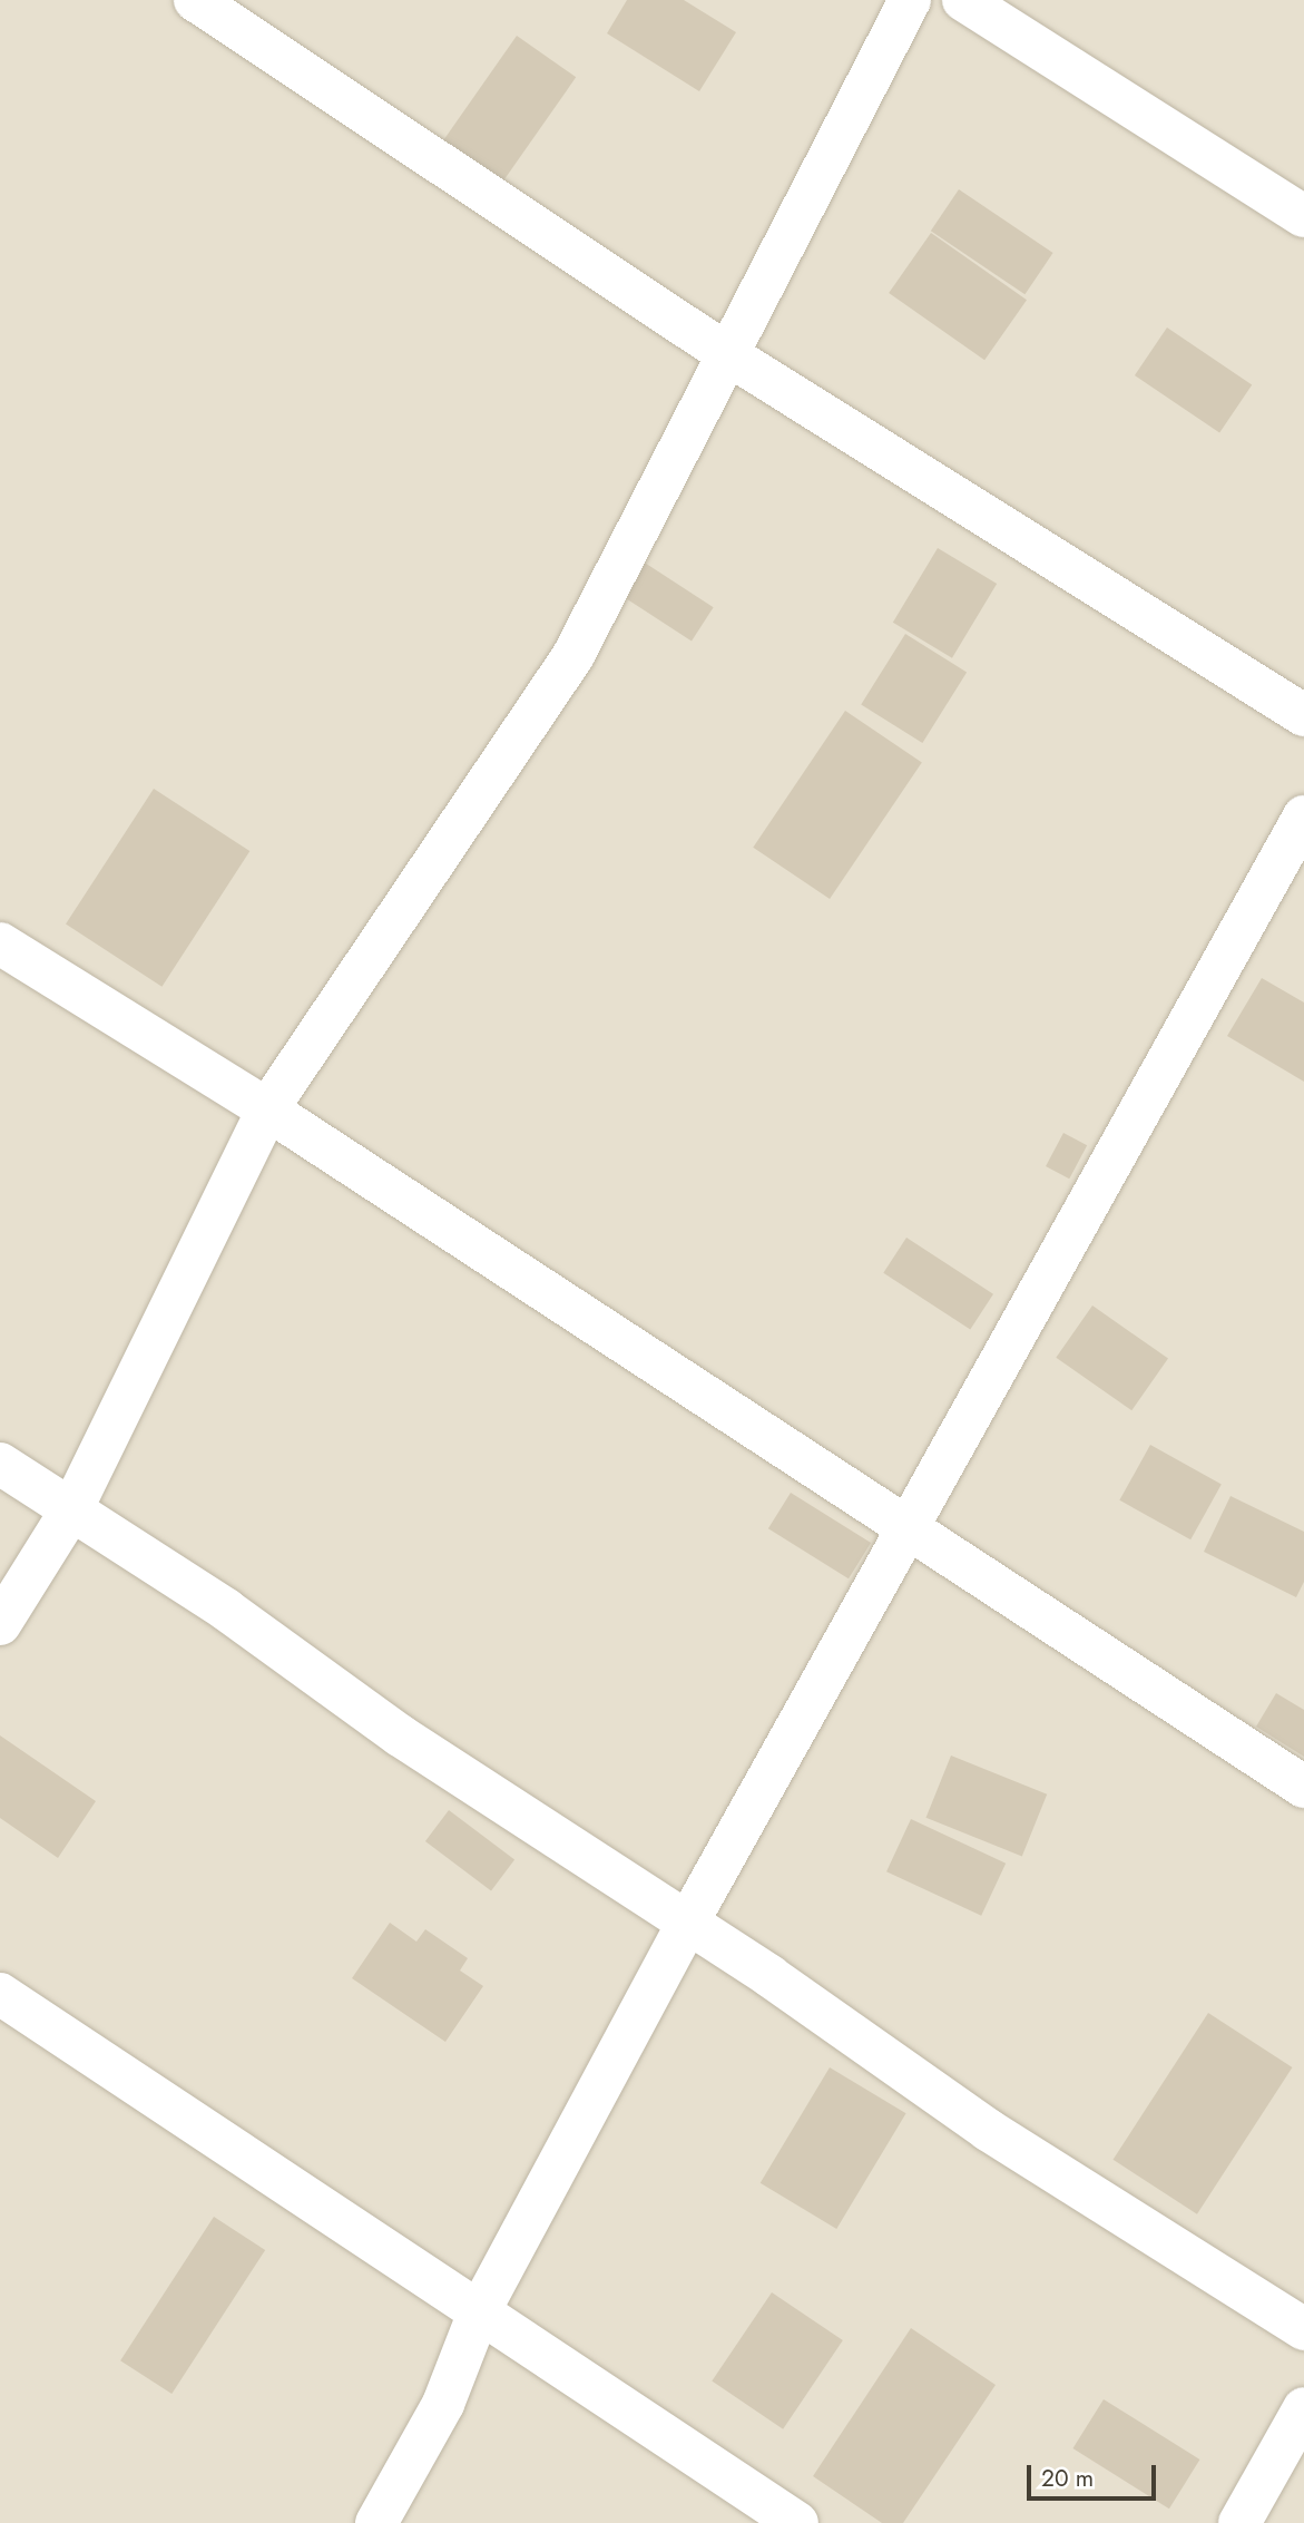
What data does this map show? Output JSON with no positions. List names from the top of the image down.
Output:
{
  "scale_bar": "20 m"
}
